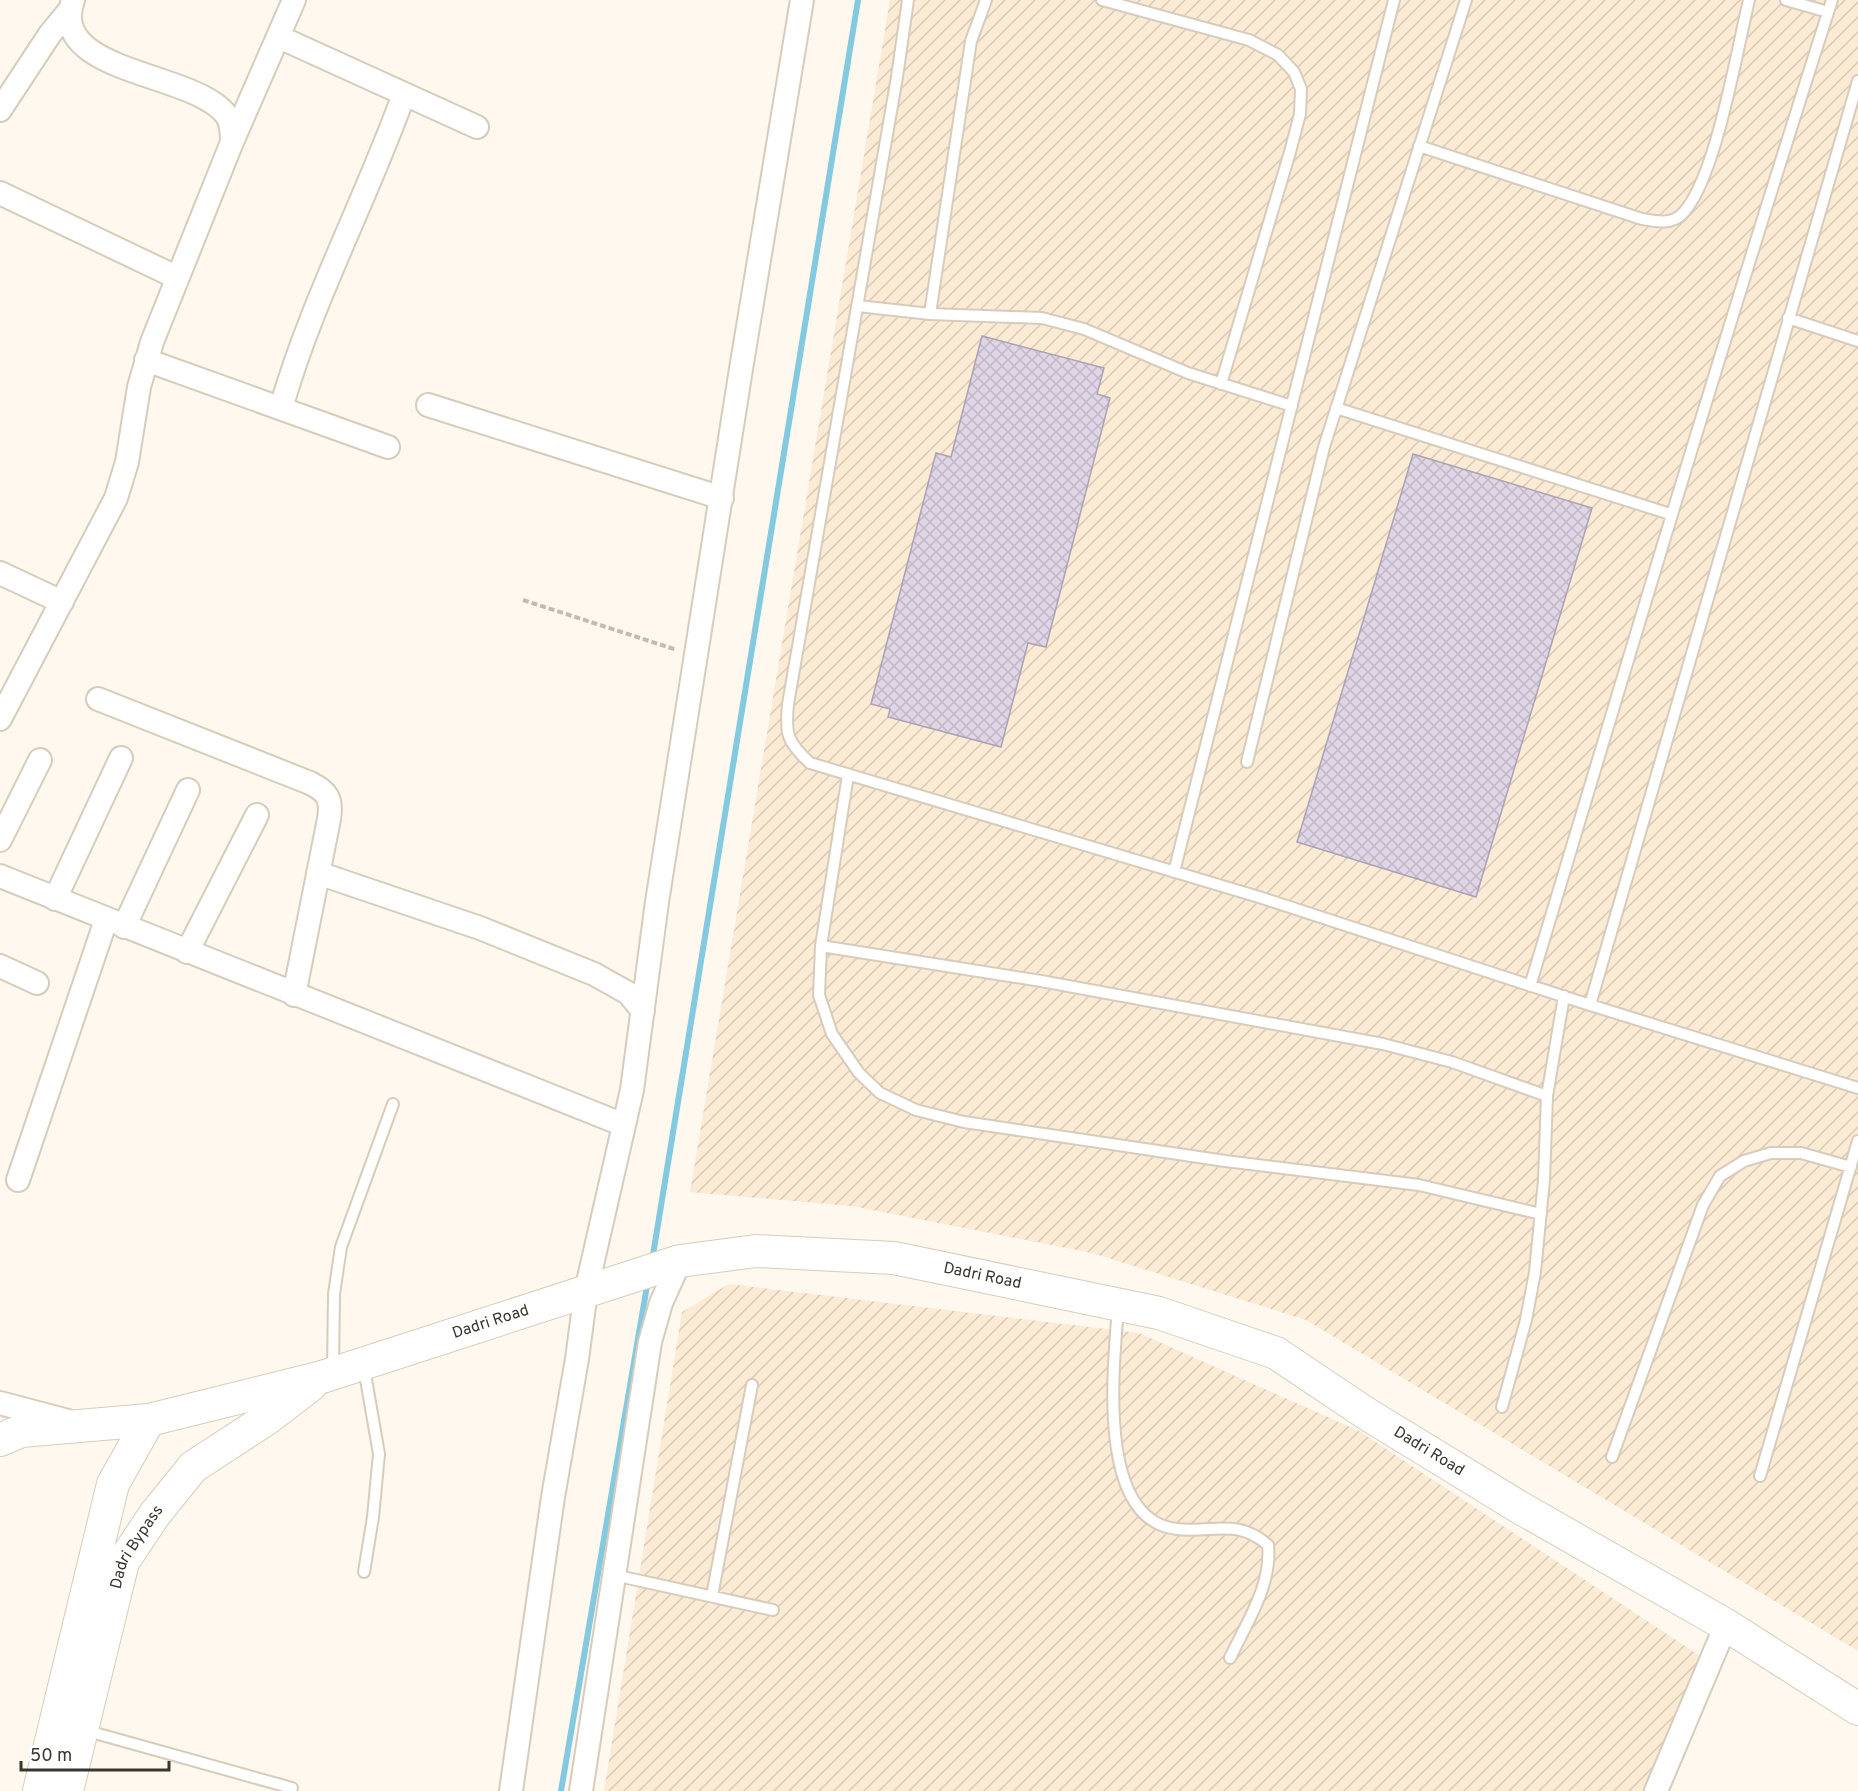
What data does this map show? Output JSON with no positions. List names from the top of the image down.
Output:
{
  "streets": {
    "main road": ["Dadri Road", "Dadri Bypass"]
  },
  "crossings": [
    ["Dadri Road", "Dadri Bypass"]
  ],
  "scale_bar": "50 m"
}
